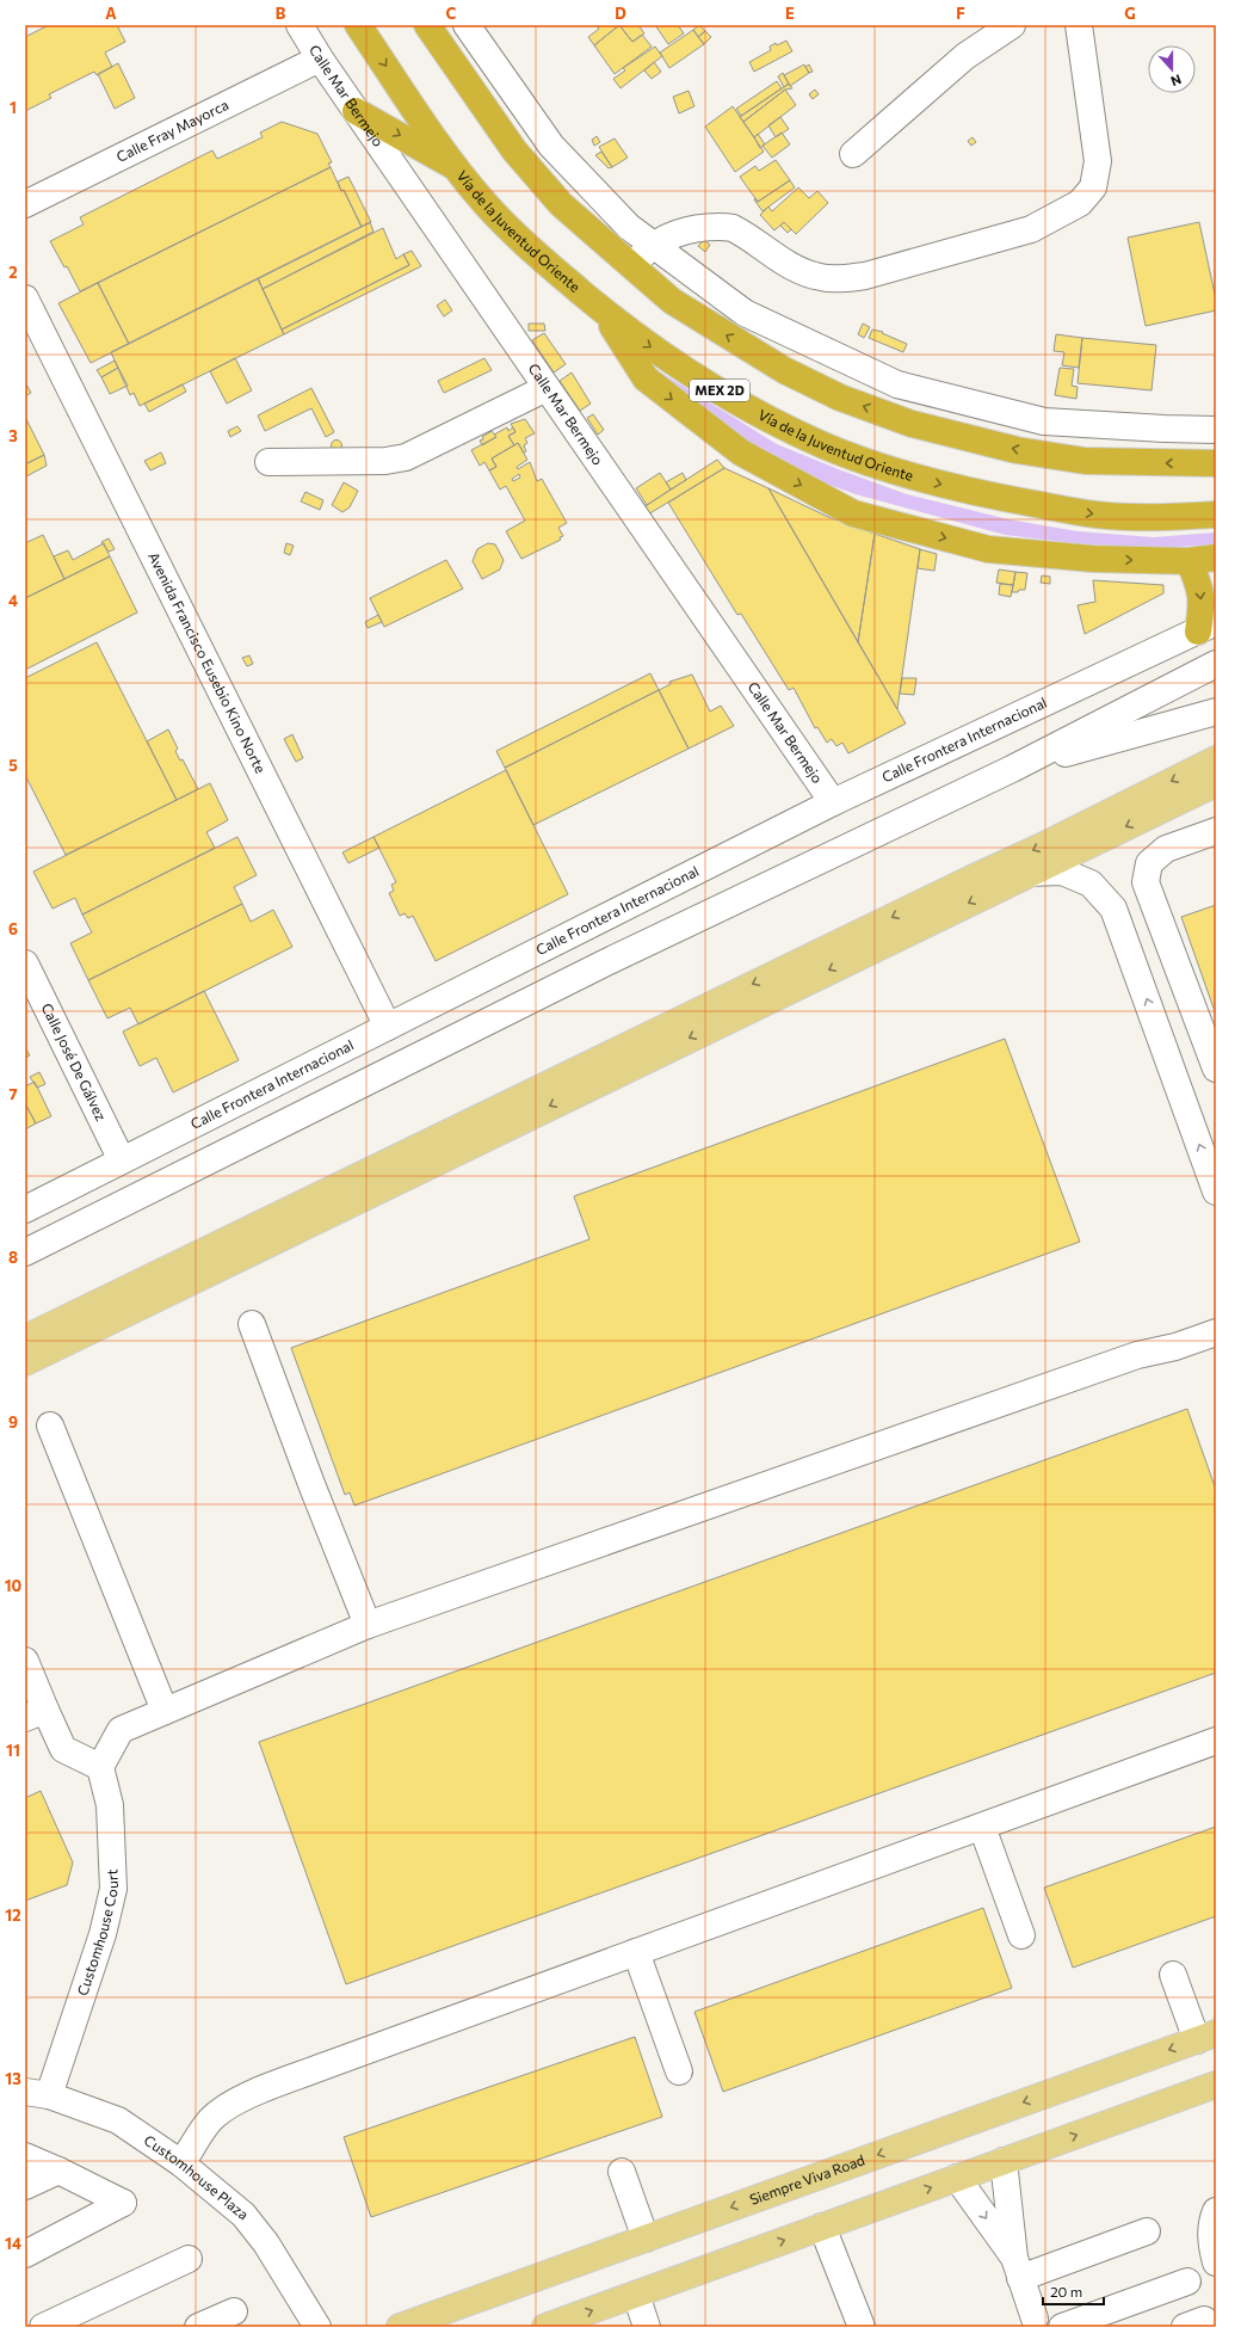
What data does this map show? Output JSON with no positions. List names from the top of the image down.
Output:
{
  "streets": {
    "highway": ["Vía de la Juventud Oriente", "MEX 2D"],
    "main road": ["Siempre Viva Road"],
    "street": [
      "Calle Mar Bermejo",
      "Calle Fray Mayorca",
      "Avenida Francisco Eusebio Kino Norte",
      "Calle Frontera Internacional",
      "Calle José De Gálvez",
      "Customhouse Court",
      "Customhouse Plaza"
    ]
  },
  "crossings": [
    ["Calle Mar Bermejo", "Calle Fray Mayorca"],
    ["Calle Mar Bermejo", "Calle Frontera Internacional"],
    ["Avenida Francisco Eusebio Kino Norte", "Calle Frontera Internacional"],
    ["Calle Frontera Internacional", "Calle José De Gálvez"],
    ["Customhouse Court", "Customhouse Plaza"]
  ],
  "scale_bar": "20 m",
  "north": "bottom",
  "grid": {
    "columns": [
      "A",
      "B",
      "C",
      "D",
      "E",
      "F",
      "G"
    ],
    "rows": [
      "1",
      "2",
      "3",
      "4",
      "5",
      "6",
      "7",
      "8",
      "9",
      "10",
      "11",
      "12",
      "13",
      "14"
    ]
  }
}
